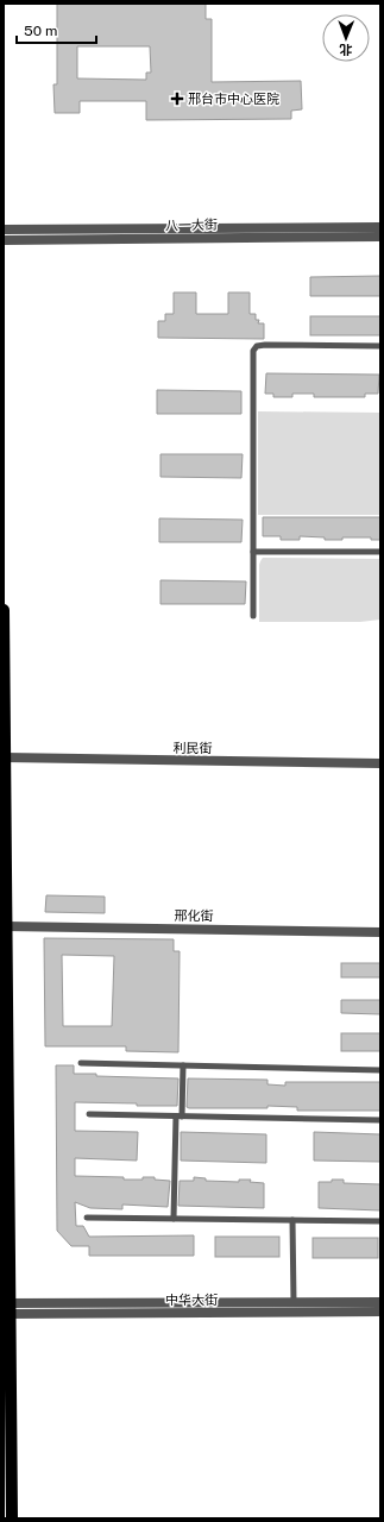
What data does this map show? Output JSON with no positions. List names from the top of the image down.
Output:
{
  "streets": {
    "street": [
      "八一大街",
      "利民街",
      "邢化街",
      "中华大街"
    ]
  },
  "places": {
    "health": ["邢台市中心医院"]
  },
  "scale_bar": "50 m",
  "north": "bottom"
}
